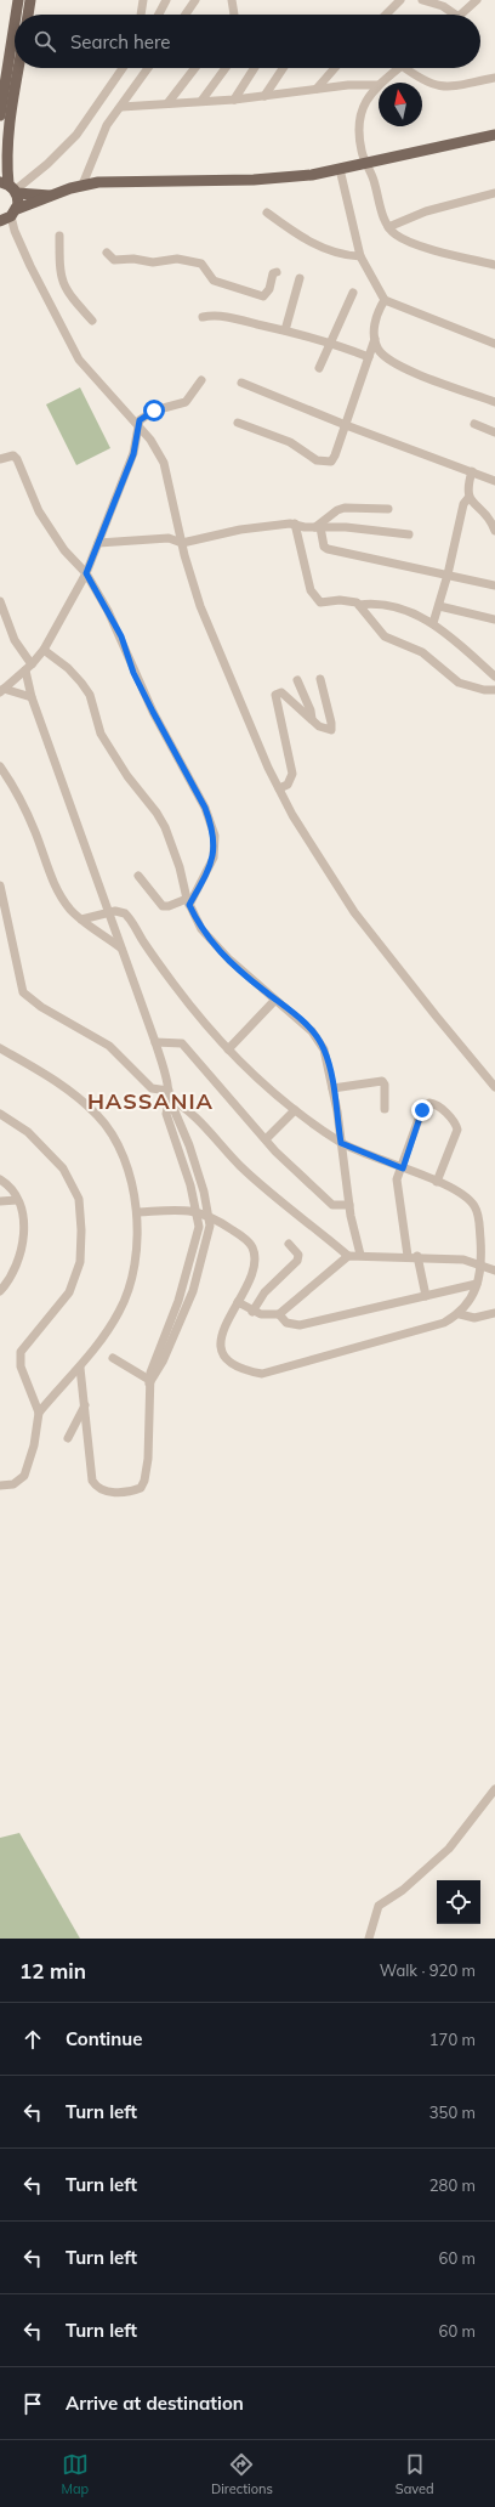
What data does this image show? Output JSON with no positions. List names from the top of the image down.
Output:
{
  "districts": ["HASSANIA"],
  "north": "top",
  "page": {
    "search": "Search here",
    "heading": ["12 min", "Walk · 920 m"],
    "list": [
      ["Continue", "170 m"],
      ["Turn left", "350 m"],
      ["Turn left", "280 m"],
      ["Turn left", "60 m"],
      ["Turn left", "60 m"],
      "Arrive at destination"
    ],
    "nav": ["Map", "Directions", "Saved"]
  }
}
